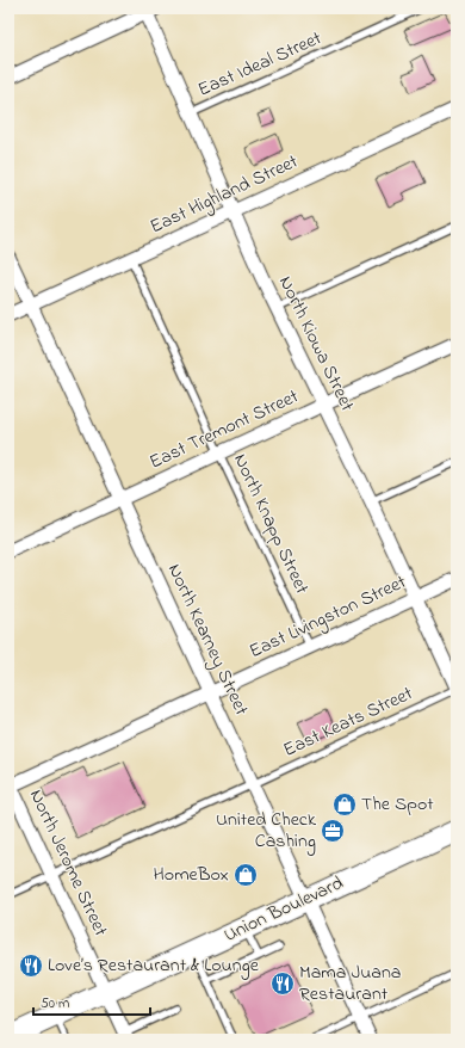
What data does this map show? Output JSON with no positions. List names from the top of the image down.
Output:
{
  "streets": {
    "main road": ["Union Boulevard"],
    "street": [
      "East Highland Street",
      "North Kiowa Street",
      "East Tremont Street",
      "East Livingston Street",
      "North Kearney Street",
      "North Jerome Street"
    ],
    "lane": ["East Ideal Street", "North Knapp Street", "East Keats Street"]
  },
  "crossings": [
    ["East Ideal Street", "North Kiowa Street"],
    ["East Highland Street", "North Kiowa Street"],
    ["East Highland Street", "North Knapp Street"],
    ["East Highland Street", "North Kearney Street"],
    ["North Kiowa Street", "East Tremont Street"],
    ["North Kiowa Street", "East Livingston Street"],
    ["North Kiowa Street", "East Keats Street"],
    ["East Tremont Street", "North Knapp Street"],
    ["East Tremont Street", "North Kearney Street"],
    ["North Knapp Street", "East Livingston Street"],
    ["East Livingston Street", "North Kearney Street"],
    ["East Livingston Street", "North Jerome Street"],
    ["North Kearney Street", "East Keats Street"],
    ["North Kearney Street", "Union Boulevard"],
    ["East Keats Street", "North Jerome Street"],
    ["North Jerome Street", "Union Boulevard"]
  ],
  "places": {
    "shop": ["The Spot", "HomeBox"],
    "office": ["United Check Cashing"],
    "restaurant": ["Love’s Restaurant & Lounge", "Mama Juana Restaurant"]
  },
  "scale_bar": "50 m"
}
